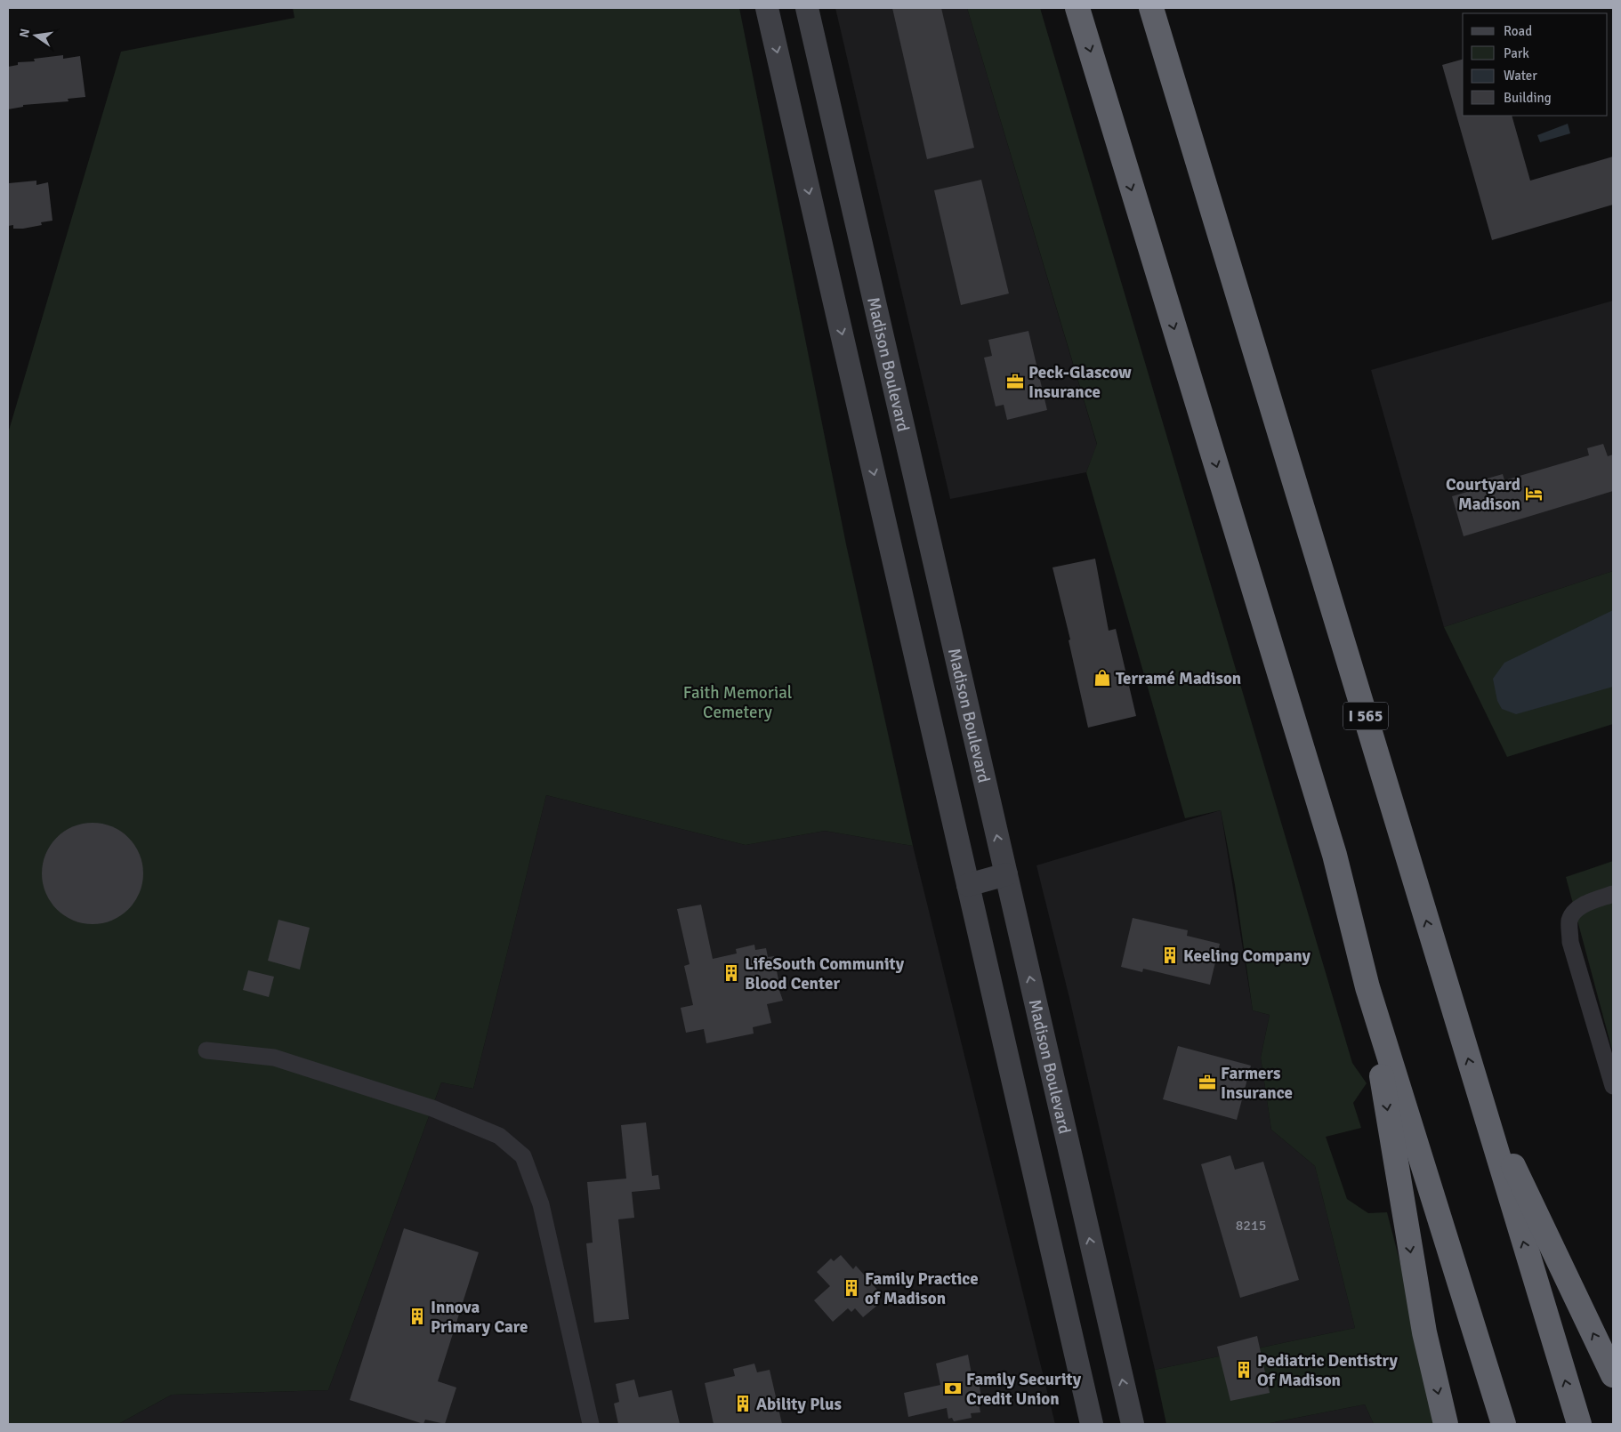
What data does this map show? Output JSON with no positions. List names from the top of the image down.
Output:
{
  "streets": {
    "highway": ["I 565"],
    "main road": ["Madison Boulevard"]
  },
  "parks": ["Faith Memorial Cemetery"],
  "places": {
    "office": ["Peck-Glascow Insurance", "Farmers Insurance"],
    "hotel": ["Courtyard Madison"],
    "shop": ["Terramé Madison"],
    "building": [
      "Keeling Company",
      "LifeSouth Community Blood Center",
      "Family Practice of Madison",
      "Innova Primary Care",
      "Pediatric Dentistry Of Madison",
      "Ability Plus"
    ],
    "bank": ["Family Security Credit Union"]
  },
  "house_numbers": ["8215"],
  "legend": [
    "Road",
    "Park",
    "Water",
    "Building"
  ],
  "north": "left"
}
